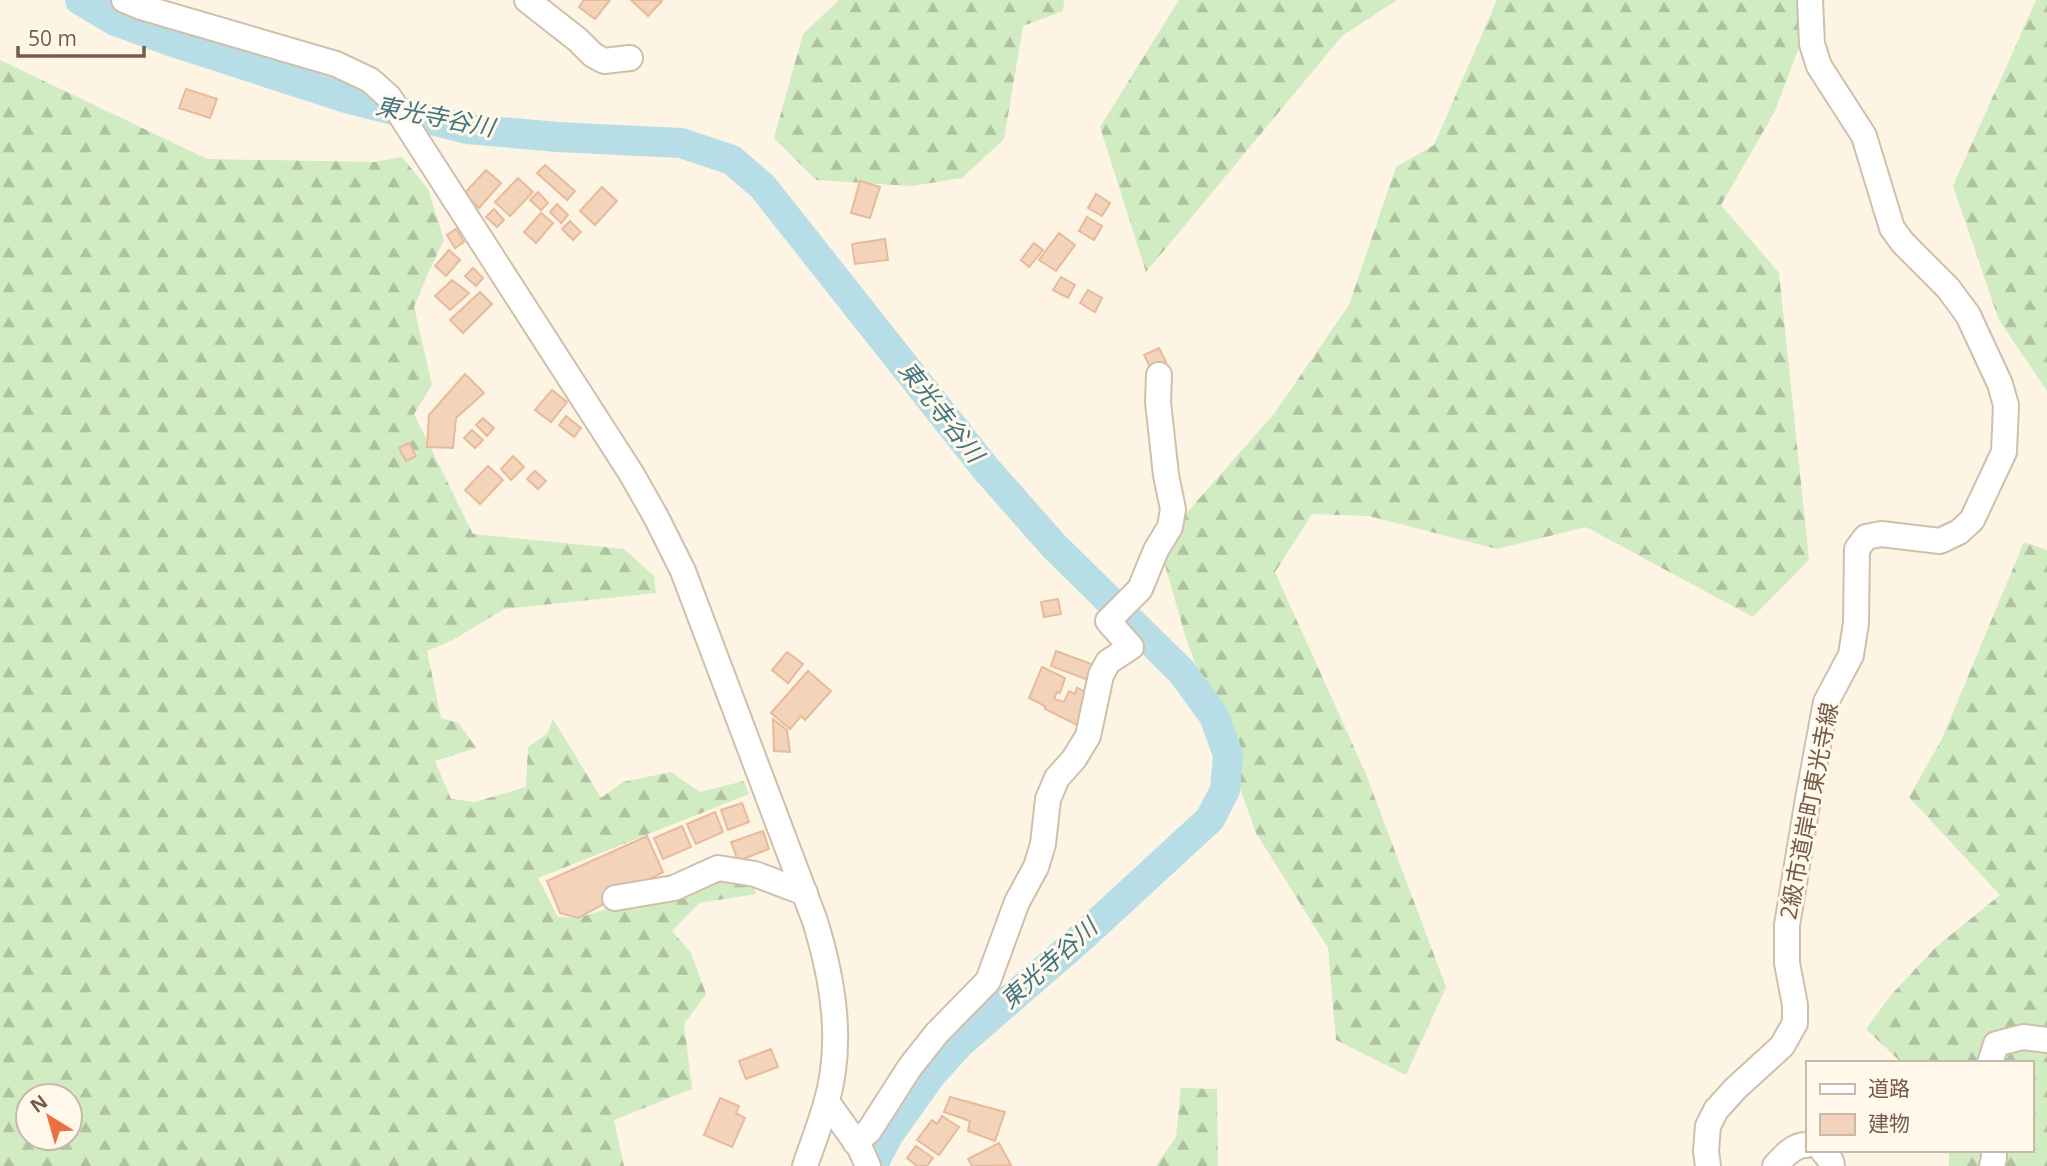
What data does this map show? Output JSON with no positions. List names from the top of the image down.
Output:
{
  "streets": {
    "street": ["2級市道岸町東光寺線"]
  },
  "water": ["東光寺谷川"],
  "legend": ["道路", "建物"],
  "scale_bar": "50 m",
  "north": "top left"
}
